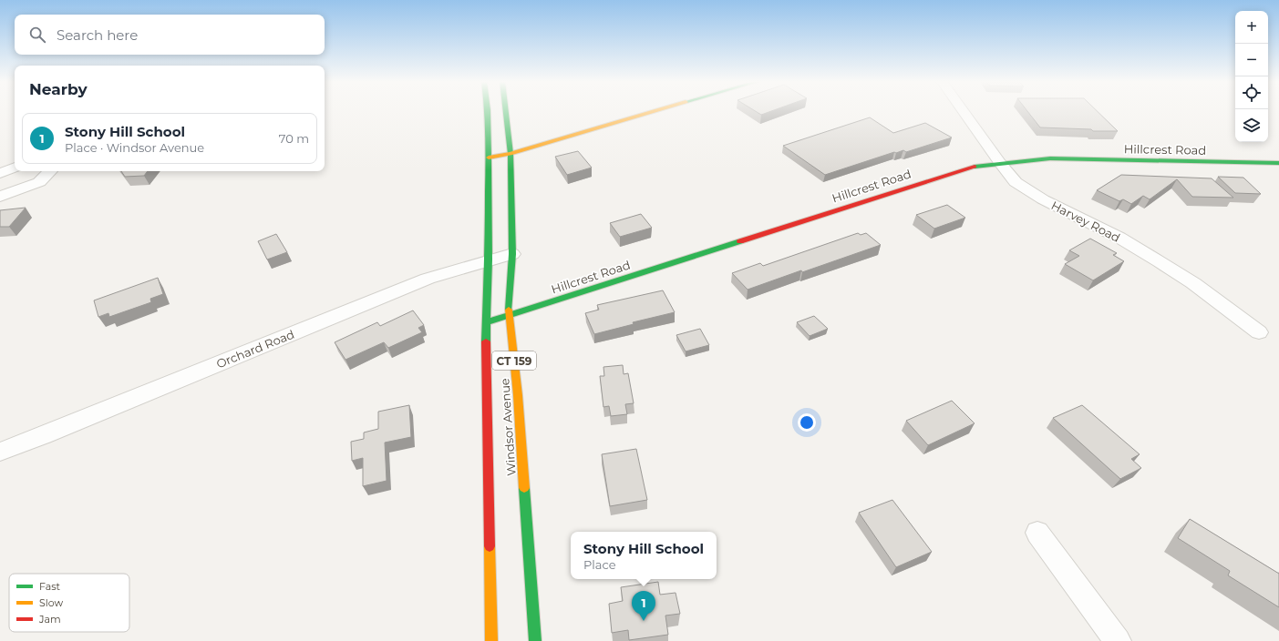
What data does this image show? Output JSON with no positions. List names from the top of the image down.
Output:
{
  "streets": {
    "main road": ["Hillcrest Road", "CT 159", "Windsor Avenue"],
    "street": ["Harvey Road", "Orchard Road"]
  },
  "crossings": [
    ["Hillcrest Road", "Harvey Road"],
    ["Hillcrest Road", "Windsor Avenue"],
    ["Orchard Road", "Windsor Avenue"]
  ],
  "legend": ["Fast", "Slow", "Jam"],
  "page": {
    "map_buttons": ["+", "−"],
    "search": "Search here",
    "heading": "Nearby",
    "list": [
      {
        "mark": "1",
        "name": "Stony Hill School",
        "note": "Place · Windsor Avenue",
        "value": "70 m"
      }
    ],
    "popup": ["Stony Hill School", "Place"],
    "pins": "1"
  }
}
